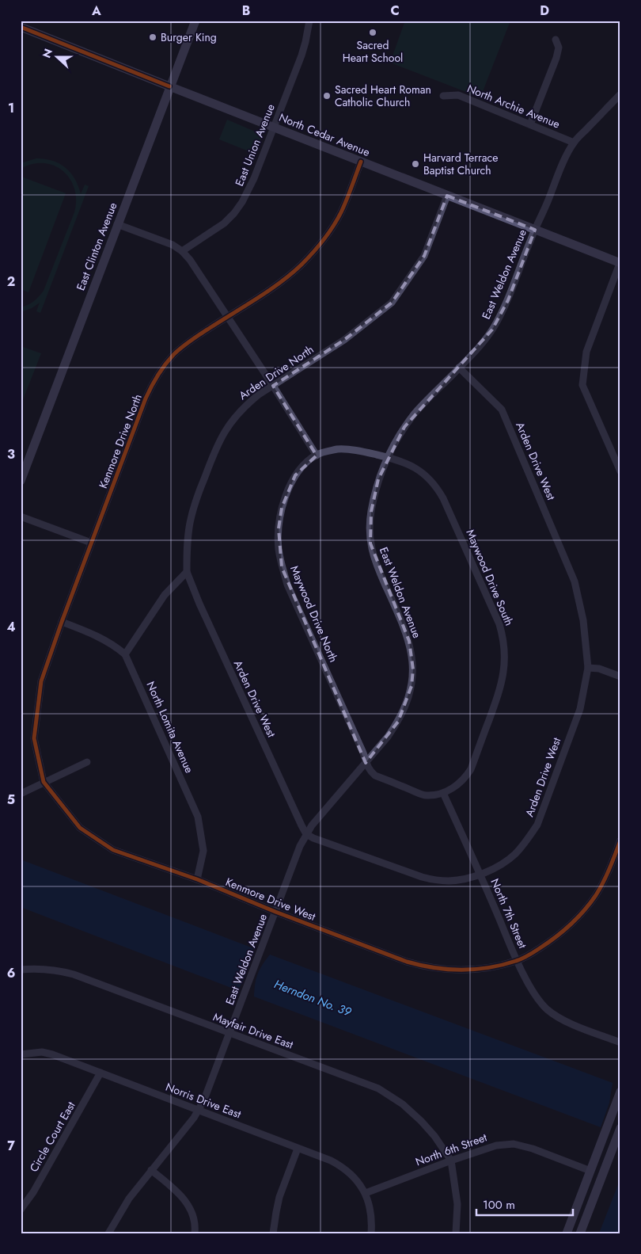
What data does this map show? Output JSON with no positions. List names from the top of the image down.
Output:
{
  "streets": {
    "main road": ["North Cedar Avenue", "East Clinton Avenue"],
    "street": [
      "North Archie Avenue",
      "East Union Avenue",
      "East Weldon Avenue",
      "Arden Drive North",
      "Kenmore Drive North",
      "Arden Drive West",
      "Maywood Drive South",
      "Maywood Drive North",
      "North Lomita Avenue",
      "Kenmore Drive West",
      "North 7th Street",
      "Mayfair Drive East",
      "Norris Drive East",
      "Circle Court East",
      "North 6th Street"
    ]
  },
  "crossings": [
    ["North Archie Avenue", "East Weldon Avenue"],
    ["North Cedar Avenue", "East Union Avenue"],
    ["North Cedar Avenue", "East Clinton Avenue"],
    ["North Cedar Avenue", "East Weldon Avenue"],
    ["North Cedar Avenue", "Arden Drive North"],
    ["North Cedar Avenue", "Kenmore Drive North"],
    ["East Weldon Avenue", "Arden Drive West"],
    ["East Weldon Avenue", "Maywood Drive South"],
    ["East Weldon Avenue", "Maywood Drive North"],
    ["East Weldon Avenue", "Kenmore Drive West"],
    ["East Weldon Avenue", "Mayfair Drive East"],
    ["East Weldon Avenue", "Norris Drive East"],
    ["Arden Drive North", "Arden Drive West"],
    ["Kenmore Drive North", "North Lomita Avenue"],
    ["Kenmore Drive North", "Kenmore Drive West"],
    ["Arden Drive West", "North 7th Street"],
    ["Maywood Drive South", "Maywood Drive North"],
    ["Maywood Drive South", "North 7th Street"],
    ["North Lomita Avenue", "Kenmore Drive West"],
    ["Kenmore Drive West", "North 7th Street"],
    ["Mayfair Drive East", "North 6th Street"],
    ["Norris Drive East", "Circle Court East"],
    ["Norris Drive East", "North 6th Street"]
  ],
  "water": ["Herndon No. 39"],
  "places": [
    "Sacred Heart School",
    "Burger King",
    "Sacred Heart Roman Catholic Church",
    "Harvard Terrace Baptist Church"
  ],
  "scale_bar": "100 m",
  "north": "left",
  "grid": {
    "columns": [
      "A",
      "B",
      "C",
      "D"
    ],
    "rows": [
      "1",
      "2",
      "3",
      "4",
      "5",
      "6",
      "7"
    ]
  }
}
